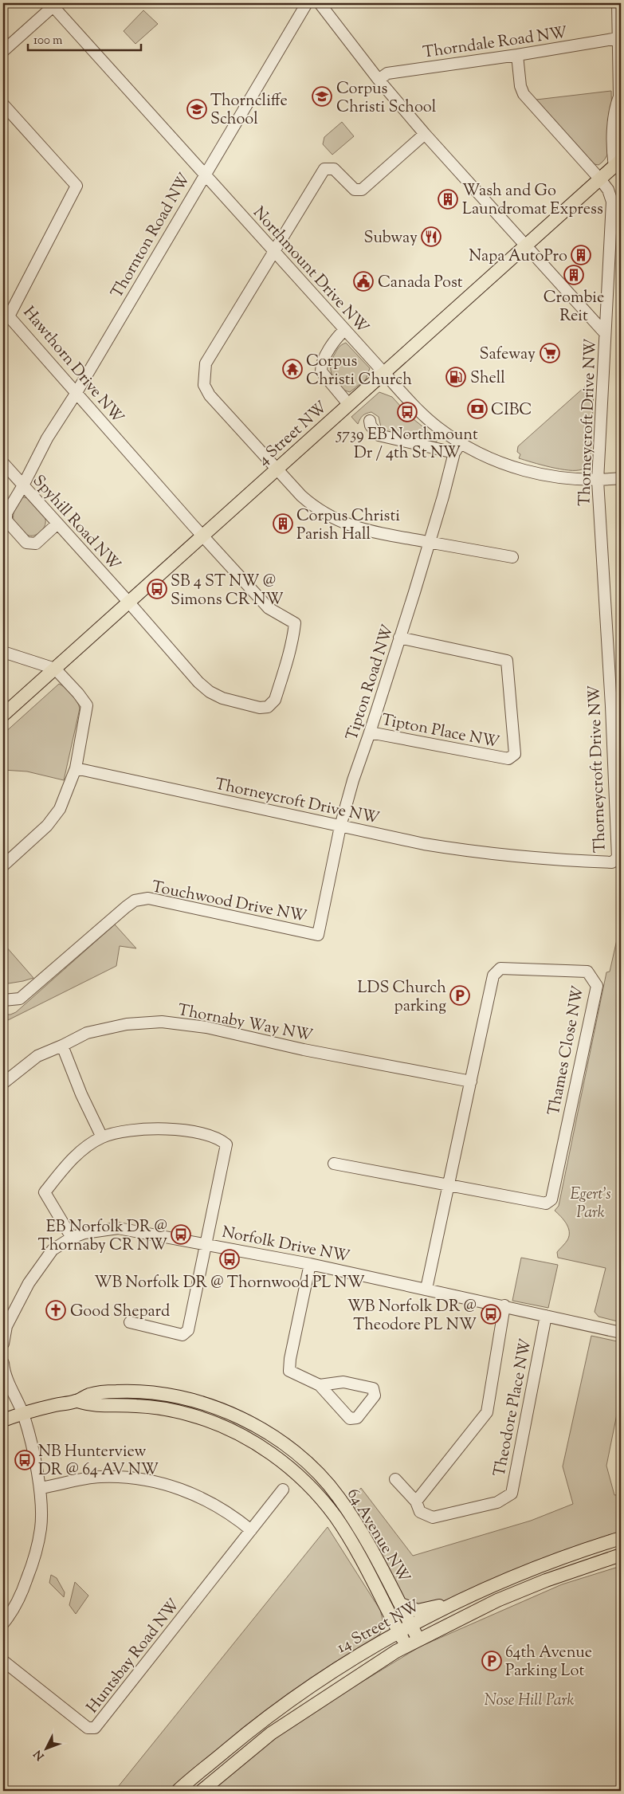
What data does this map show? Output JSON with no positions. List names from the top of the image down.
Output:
{
  "streets": {
    "main road": ["4 Street NW", "64 Avenue NW", "14 Street NW"],
    "street": [
      "Thorndale Road NW",
      "Thornton Road NW",
      "Northmount Drive NW",
      "Hawthorn Drive NW",
      "Thorneycroft Drive NW",
      "Spyhill Road NW",
      "Tipton Road NW",
      "Tipton Place NW",
      "Touchwood Drive NW",
      "Thornaby Way NW",
      "Thames Close NW",
      "Norfolk Drive NW",
      "Theodore Place NW",
      "Huntsbay Road NW"
    ]
  },
  "crossings": [
    ["Thorndale Road NW", "Thorneycroft Drive NW"],
    ["Thornton Road NW", "Northmount Drive NW"],
    ["Thornton Road NW", "Hawthorn Drive NW"],
    ["Thornton Road NW", "Spyhill Road NW"],
    ["Northmount Drive NW", "Thorneycroft Drive NW"],
    ["Northmount Drive NW", "4 Street NW"],
    ["Northmount Drive NW", "Tipton Road NW"],
    ["Hawthorn Drive NW", "4 Street NW"],
    ["Hawthorn Drive NW", "Spyhill Road NW"],
    ["Thorneycroft Drive NW", "4 Street NW"],
    ["Thorneycroft Drive NW", "Tipton Road NW"],
    ["4 Street NW", "Spyhill Road NW"],
    ["Tipton Road NW", "Tipton Place NW"],
    ["Tipton Road NW", "Touchwood Drive NW"],
    ["Thornaby Way NW", "Thames Close NW"],
    ["Thames Close NW", "Norfolk Drive NW"],
    ["Norfolk Drive NW", "Theodore Place NW"],
    ["64 Avenue NW", "14 Street NW"]
  ],
  "parks": ["Egert's Park", "Nose Hill Park"],
  "places": {
    "school or university": ["Corpus Christi School", "Thorncliffe School"],
    "building": [
      "Wash and Go Laundromat Express",
      "Napa AutoPro",
      "Crombie Reit",
      "Corpus Christi Parish Hall"
    ],
    "restaurant": ["Subway"],
    "public building": ["Canada Post"],
    "supermarket": ["Safeway"],
    "temple": ["Corpus Christi Church"],
    "fuel station": ["Shell"],
    "bank": ["CIBC"],
    "bus stop": [
      "5739 EB Northmount Dr / 4th St NW",
      "SB 4 ST NW @ Simons CR NW",
      "EB Norfolk DR @ Thornaby CR NW",
      "WB Norfolk DR @ Thornwood PL NW",
      "WB Norfolk DR @ Theodore PL NW",
      "NB Hunterview DR @ 64 AV NW"
    ],
    "parking": ["LDS Church parking", "64th Avenue Parking Lot"],
    "church": ["Good Shepard"]
  },
  "scale_bar": "100 m",
  "north": "bottom left"
}
